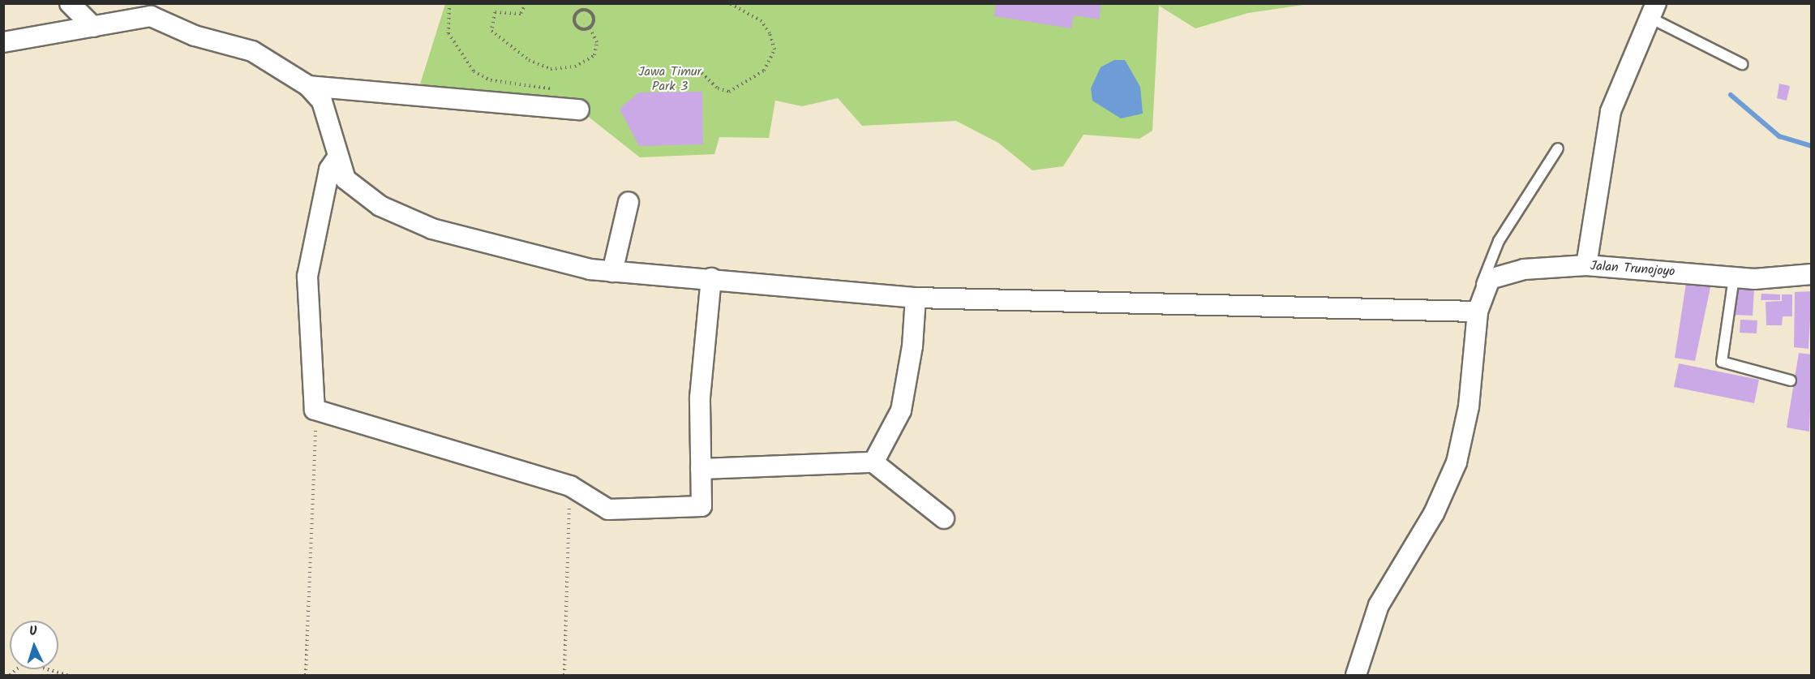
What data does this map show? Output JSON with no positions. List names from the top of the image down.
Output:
{
  "streets": {
    "street": ["Jalan Trunojoyo"]
  },
  "parks": ["Jawa Timur Park 3"],
  "north": "top"
}
